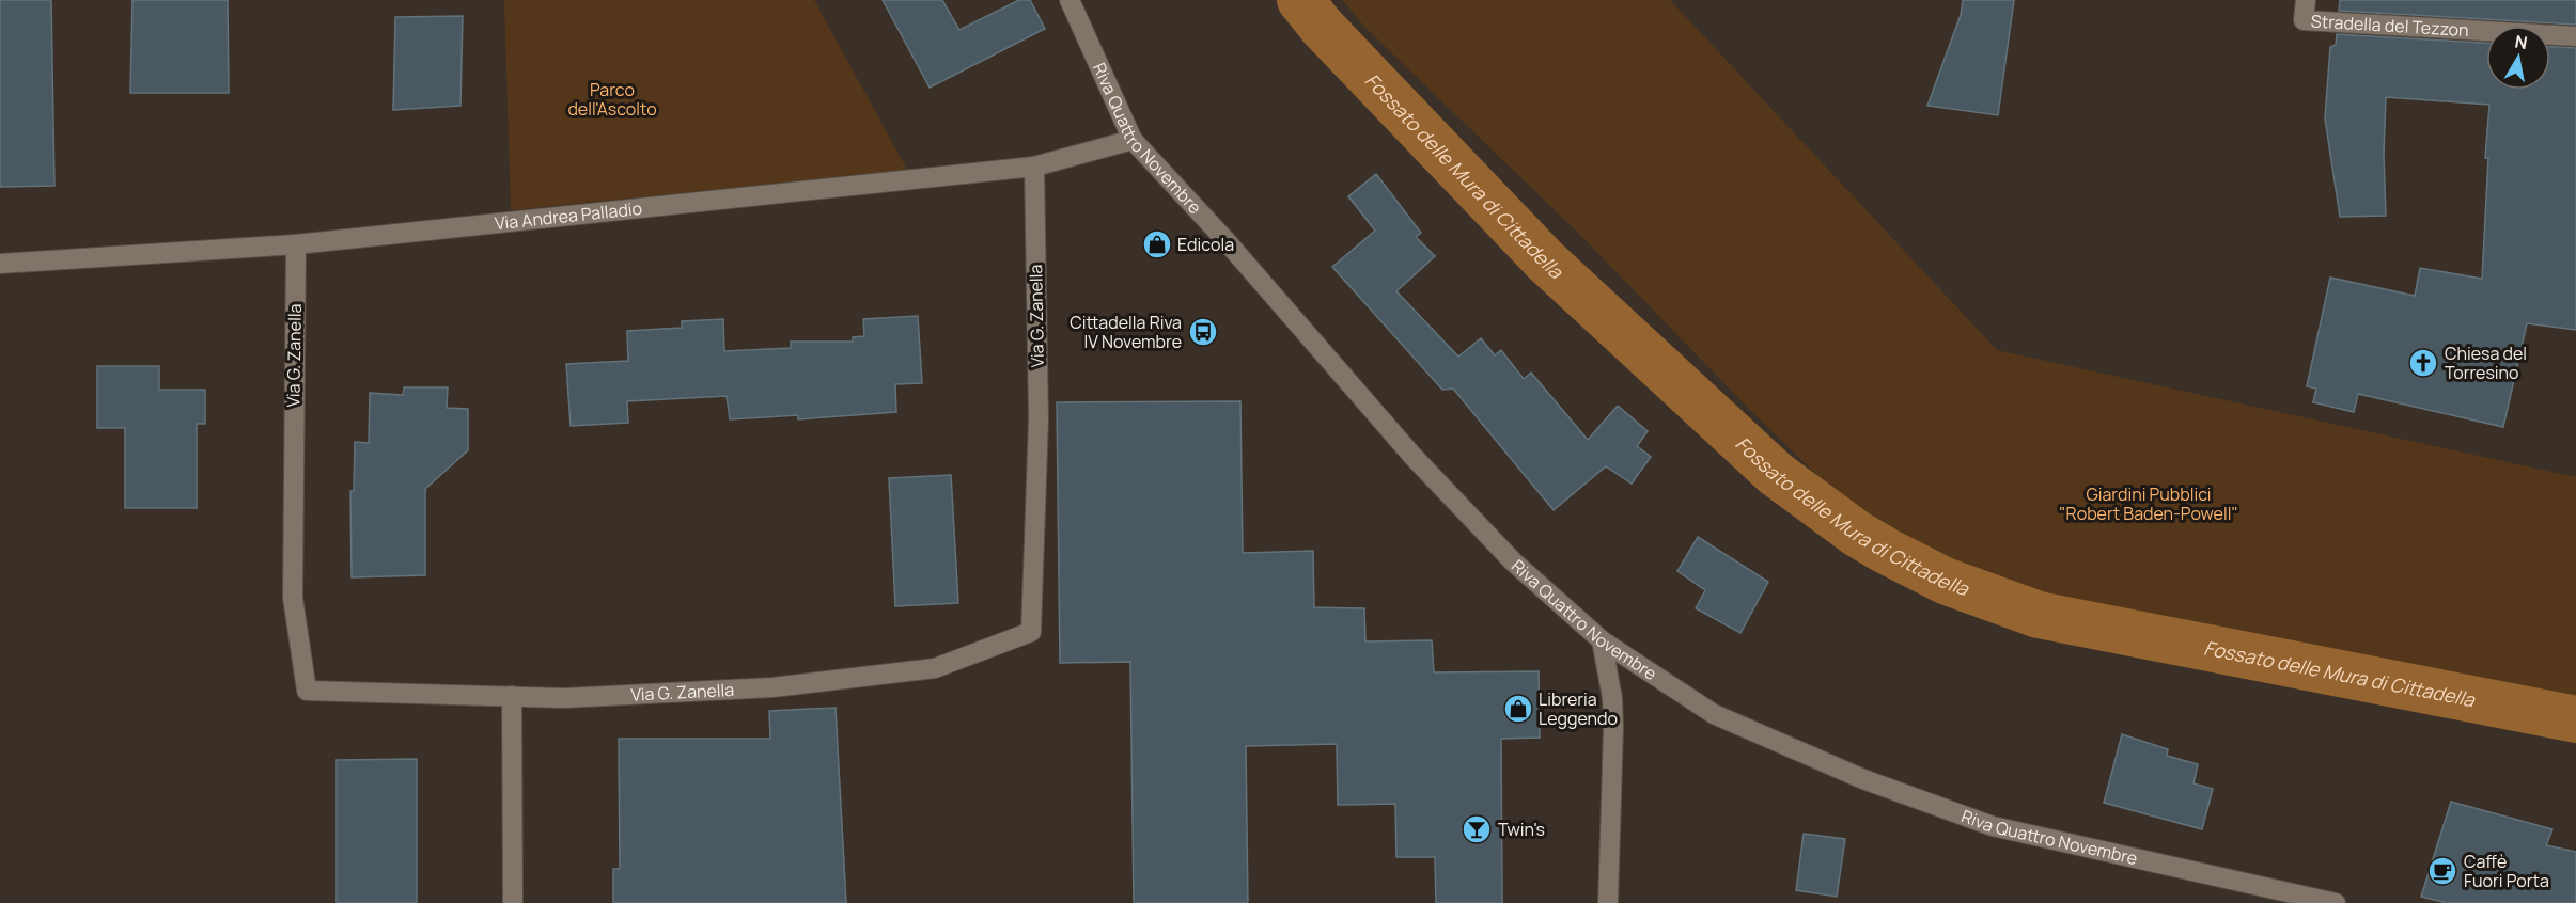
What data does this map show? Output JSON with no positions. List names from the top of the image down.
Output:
{
  "streets": {
    "street": [
      "Stradella del Tezzon",
      "Riva Quattro Novembre",
      "Via Andrea Palladio",
      "Via G. Zanella"
    ]
  },
  "crossings": [
    ["Riva Quattro Novembre", "Via Andrea Palladio"],
    ["Via Andrea Palladio", "Via G. Zanella"]
  ],
  "water": ["Fossato delle Mura di Cittadella"],
  "parks": ["Parco dell'Ascolto", "Giardini Pubblici \"Robert Baden-Powell\""],
  "places": {
    "shop": ["Edicola", "Libreria Leggendo"],
    "bus stop": ["Cittadella Riva IV Novembre"],
    "church": ["Chiesa del Torresino"],
    "bar": ["Twin's"],
    "cafe": ["Caffè Fuori Porta"]
  },
  "north": "top"
}
